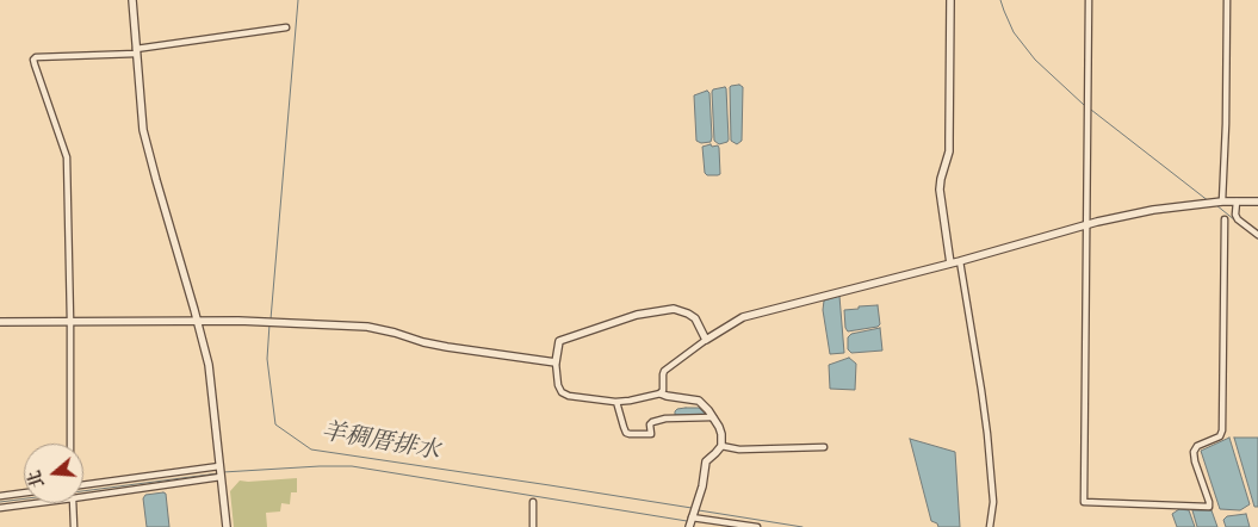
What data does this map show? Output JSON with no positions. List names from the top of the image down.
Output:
{
  "water": ["羊稠厝排水"],
  "north": "left"
}
